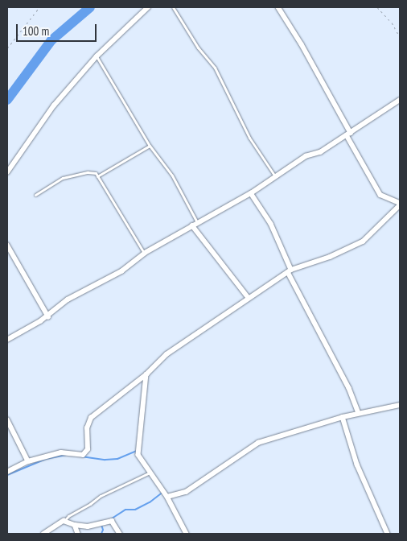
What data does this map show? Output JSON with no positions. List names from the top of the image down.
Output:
{
  "scale_bar": "100 m"
}
